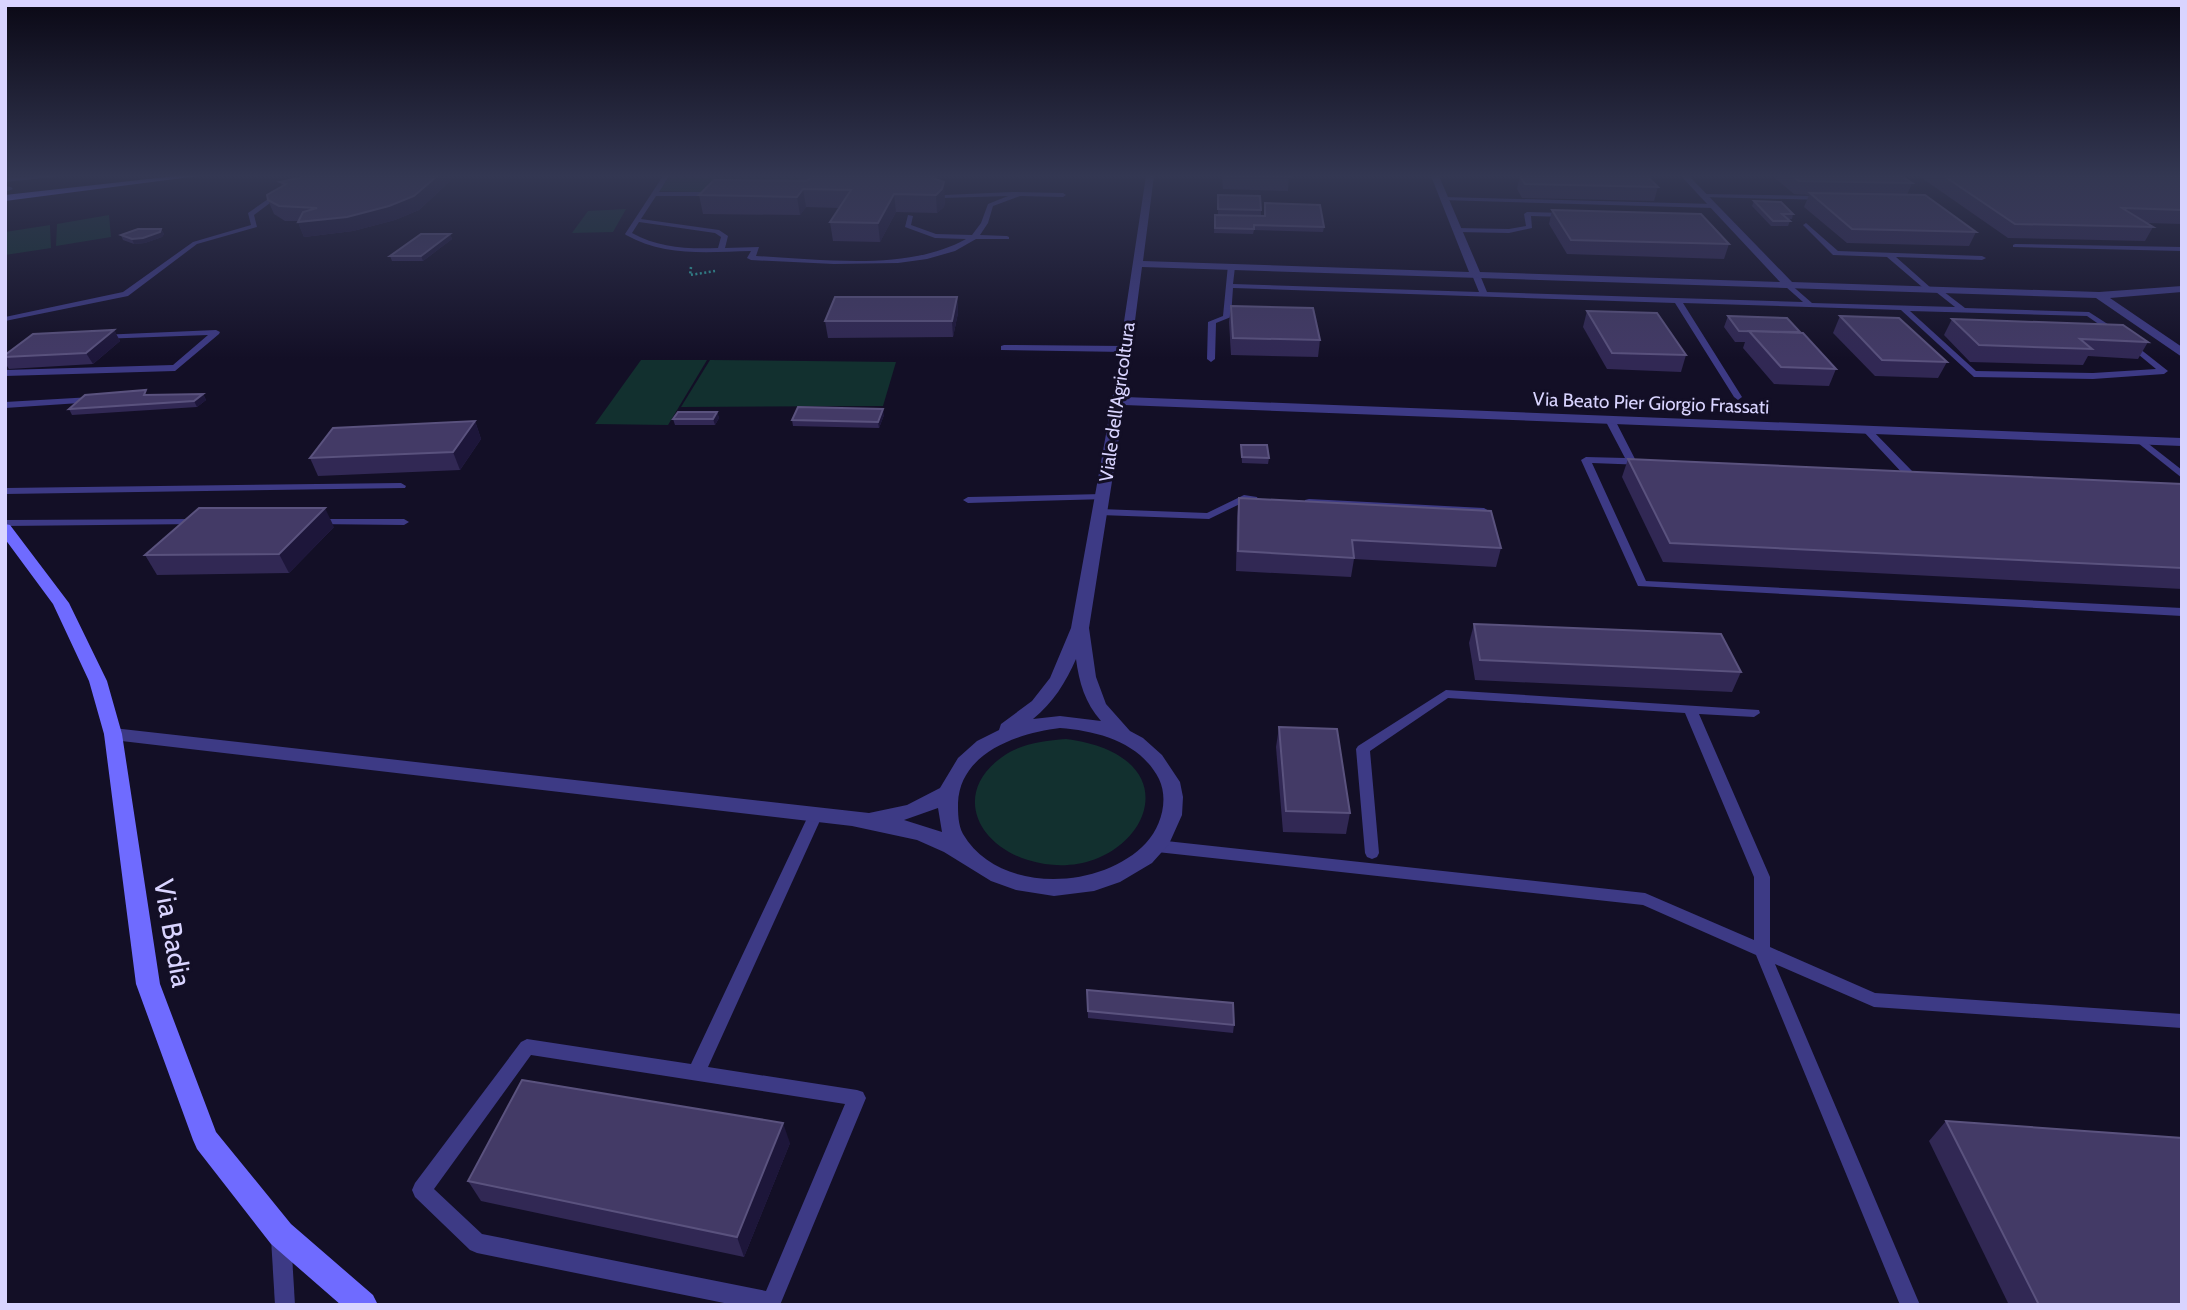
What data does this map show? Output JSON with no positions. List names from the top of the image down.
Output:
{
  "streets": {
    "main road": ["Via Badia"],
    "street": ["Viale dell'Agricoltura", "Via Beato Pier Giorgio Frassati"]
  },
  "crossings": [
    ["Viale dell'Agricoltura", "Via Beato Pier Giorgio Frassati"]
  ]
}
